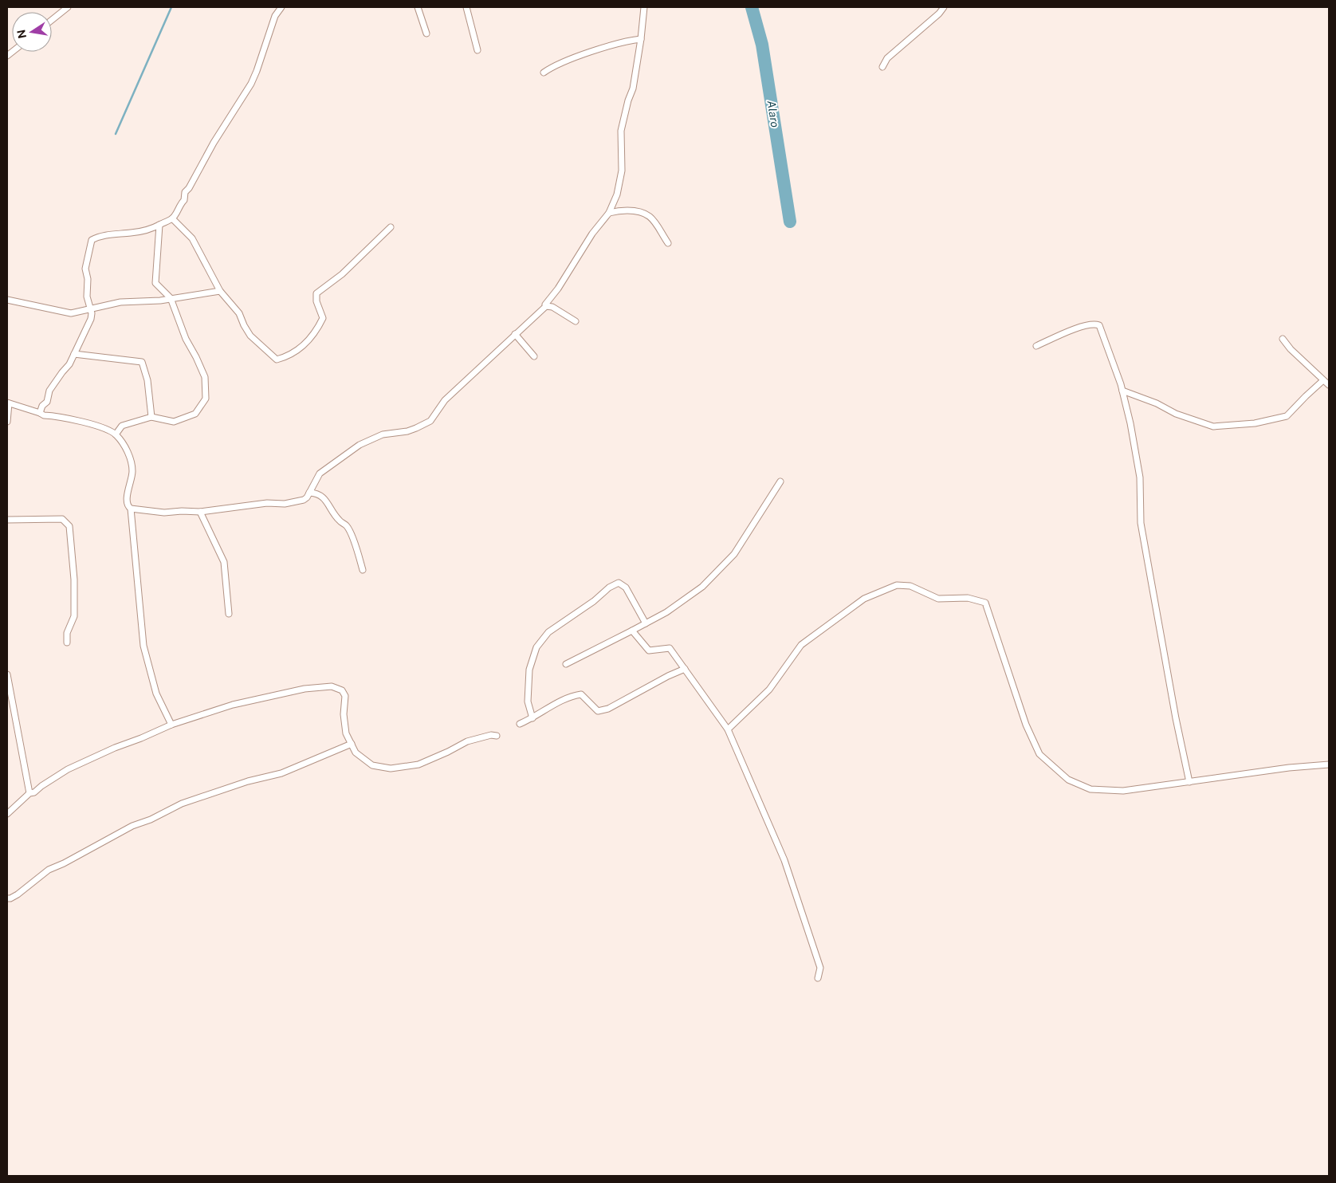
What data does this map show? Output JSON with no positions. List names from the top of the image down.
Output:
{
  "water": ["Alaro"],
  "north": "left"
}
